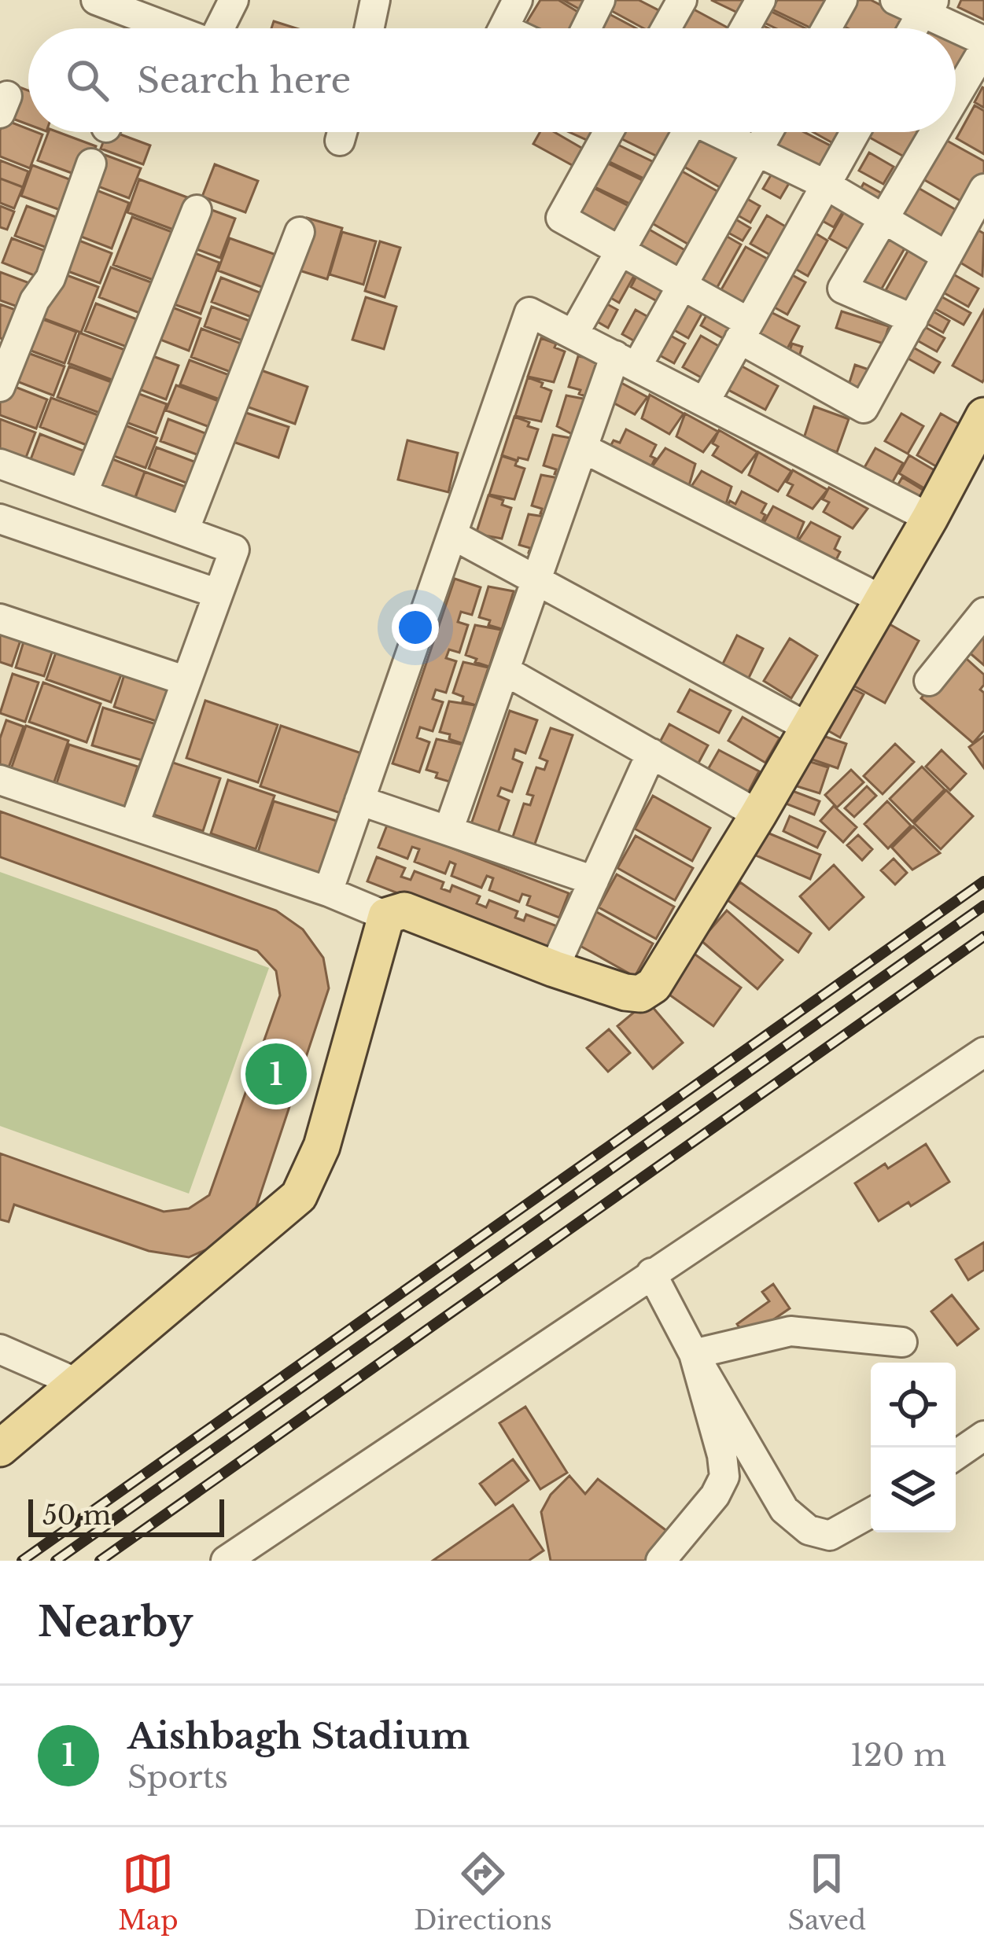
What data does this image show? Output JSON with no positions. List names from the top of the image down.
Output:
{
  "scale_bar": "50 m",
  "page": {
    "search": "Search here",
    "pins": "1",
    "scale": "50 m",
    "heading": "Nearby",
    "list": [
      {
        "mark": "1",
        "name": "Aishbagh Stadium",
        "note": "Sports",
        "value": "120 m"
      }
    ],
    "nav": ["Map", "Directions", "Saved"]
  }
}
